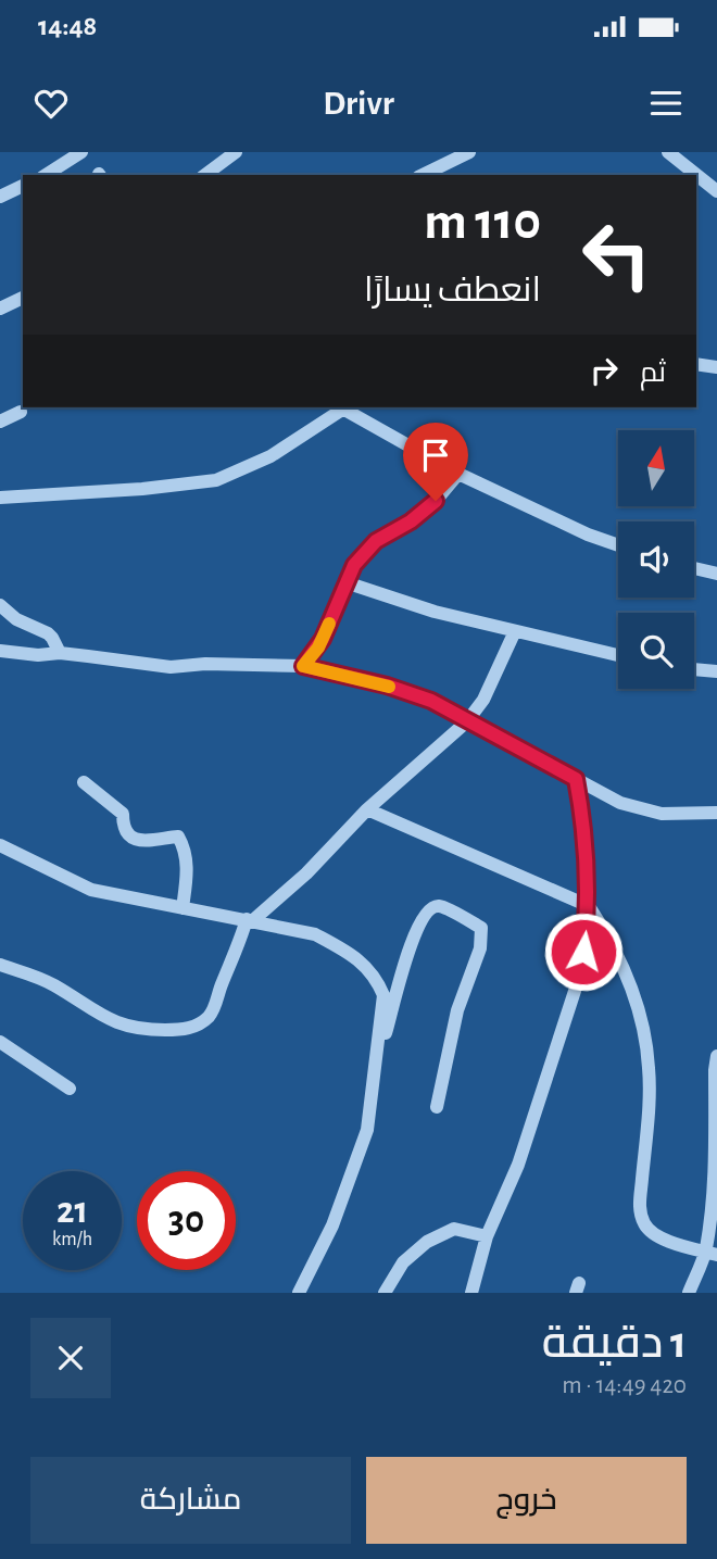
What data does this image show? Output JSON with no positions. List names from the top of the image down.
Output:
{
  "north": "top",
  "page": {
    "status": "14:48",
    "header": "Drivr",
    "turn": ["110 m", "انعطف يسارًا"],
    "then": "ثم",
    "speed": "21 km/h",
    "limit": "30",
    "heading": ["1 دقيقة", "420 m · 14:49"],
    "buttons": ["خروج", "مشاركة"]
  }
}
